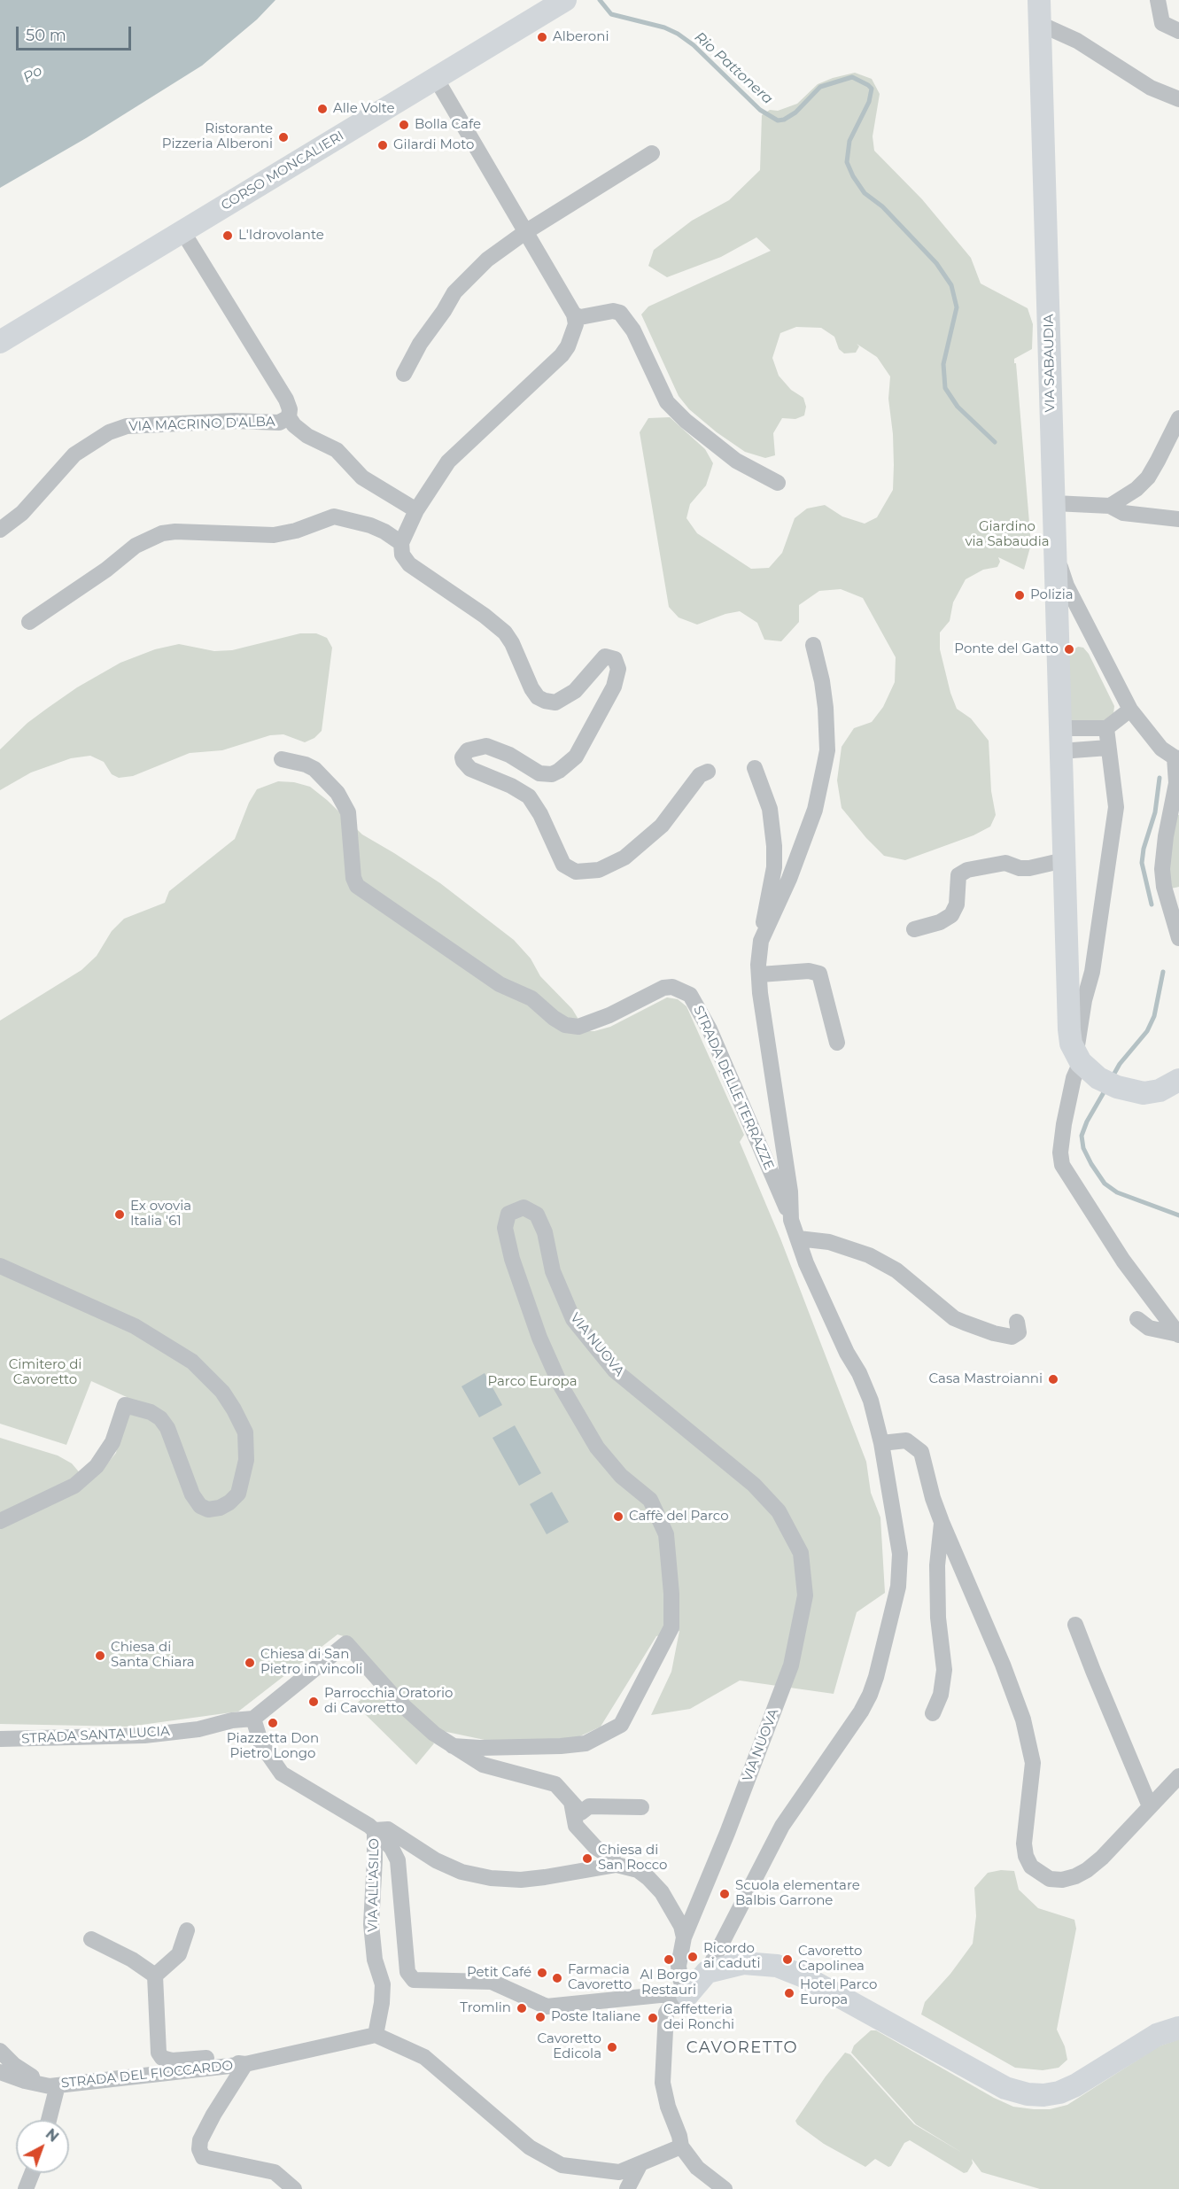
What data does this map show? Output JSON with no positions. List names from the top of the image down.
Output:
{
  "streets": {
    "street": [
      "CORSO MONCALIERI",
      "VIA SABAUDIA",
      "VIA MACRINO D'ALBA",
      "STRADA DELLE TERRAZZE",
      "VIA NUOVA",
      "STRADA SANTA LUCIA",
      "VIA ALL'ASILO",
      "STRADA DEL FIOCCARDO"
    ]
  },
  "crossings": [
    ["CORSO MONCALIERI", "VIA MACRINO D'ALBA"],
    ["VIA ALL'ASILO", "STRADA DEL FIOCCARDO"]
  ],
  "districts": ["CAVORETTO"],
  "water": ["Rio Pattonera", "Po"],
  "parks": ["Giardino via Sabaudia", "Cimitero di Cavoretto", "Parco Europa"],
  "places": [
    "Alberoni",
    "Alle Volte",
    "Bolla Cafe",
    "Ristorante Pizzeria Alberoni",
    "Gilardi Moto",
    "L'Idrovolante",
    "Polizia",
    "Ponte del Gatto",
    "Ex ovovia Italia '61",
    "Casa Mastroianni",
    "Caffè del Parco",
    "Chiesa di Santa Chiara",
    "Chiesa di San Pietro in vincoli",
    "Parrocchia Oratorio di Cavoretto",
    "Piazzetta Don Pietro Longo",
    "Chiesa di San Rocco",
    "Scuola elementare Balbis Garrone",
    "Ricordo ai caduti",
    "Al Borgo Restauri",
    "Cavoretto Capolinea",
    "Petit Café",
    "Farmacia Cavoretto",
    "Hotel Parco Europa",
    "Tromlin",
    "Poste Italiane",
    "Caffetteria dei Ronchi",
    "Cavoretto Edicola"
  ],
  "scale_bar": "50 m",
  "north": "top right"
}
